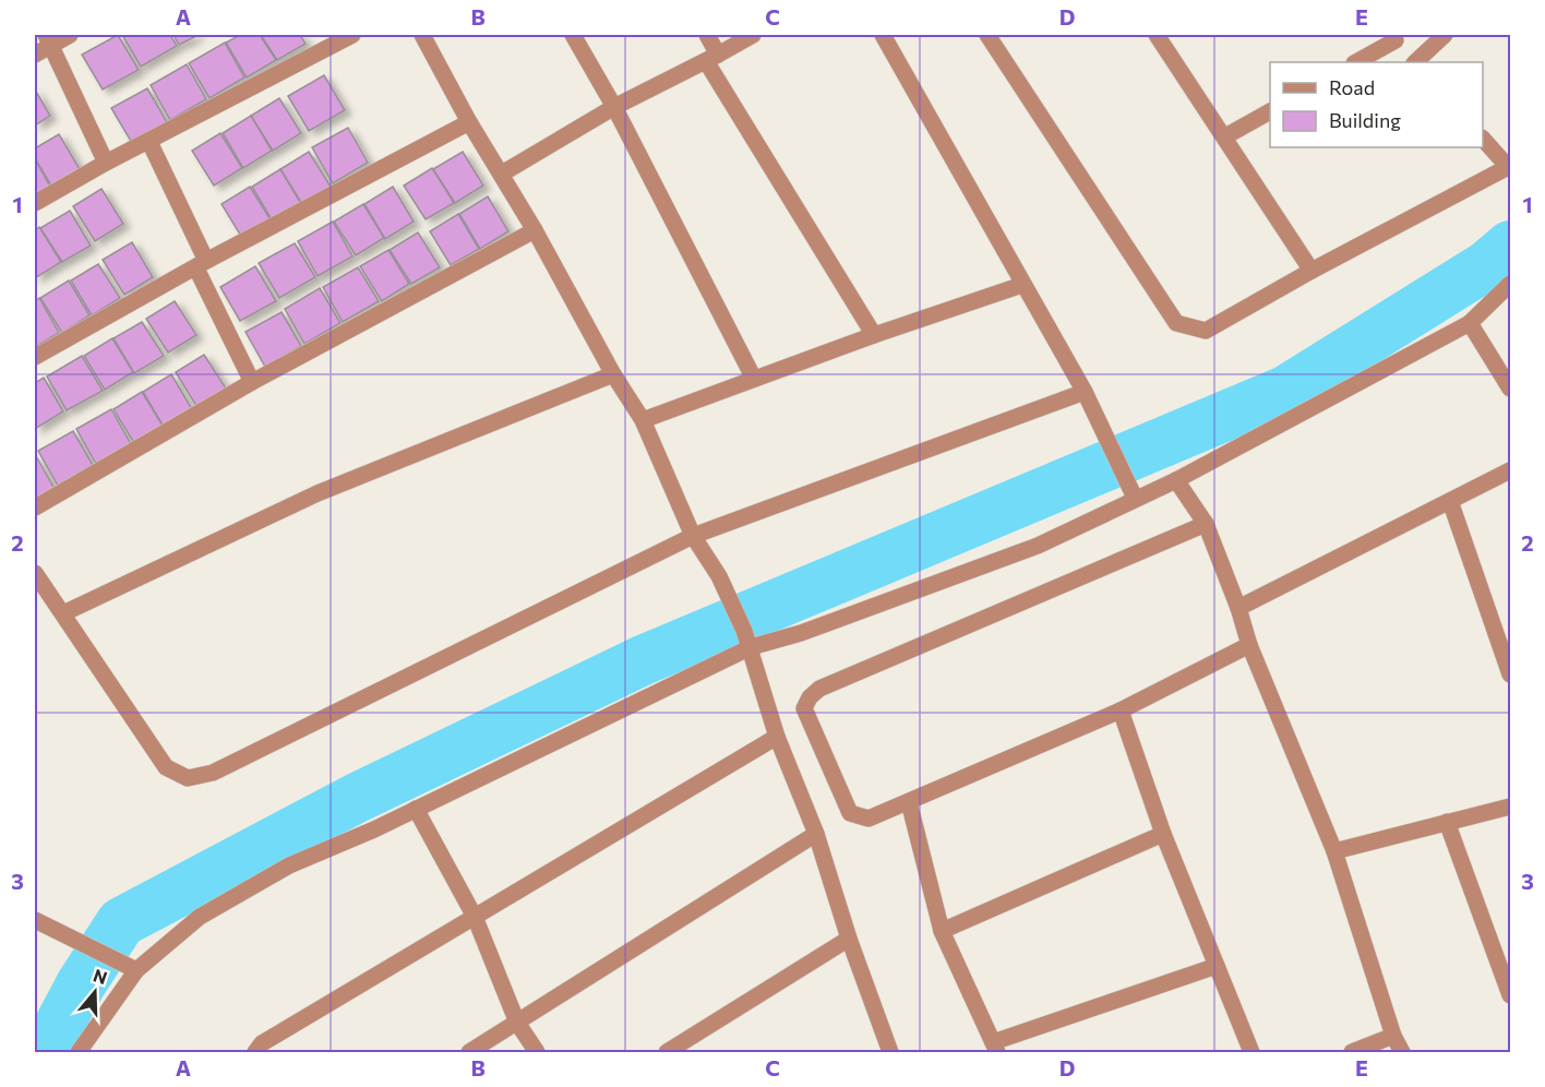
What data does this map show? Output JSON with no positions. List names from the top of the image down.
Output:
{
  "legend": ["Road", "Building"],
  "north": "top",
  "grid": {
    "columns": [
      "A",
      "B",
      "C",
      "D",
      "E"
    ],
    "rows": ["1", "2", "3"]
  }
}
